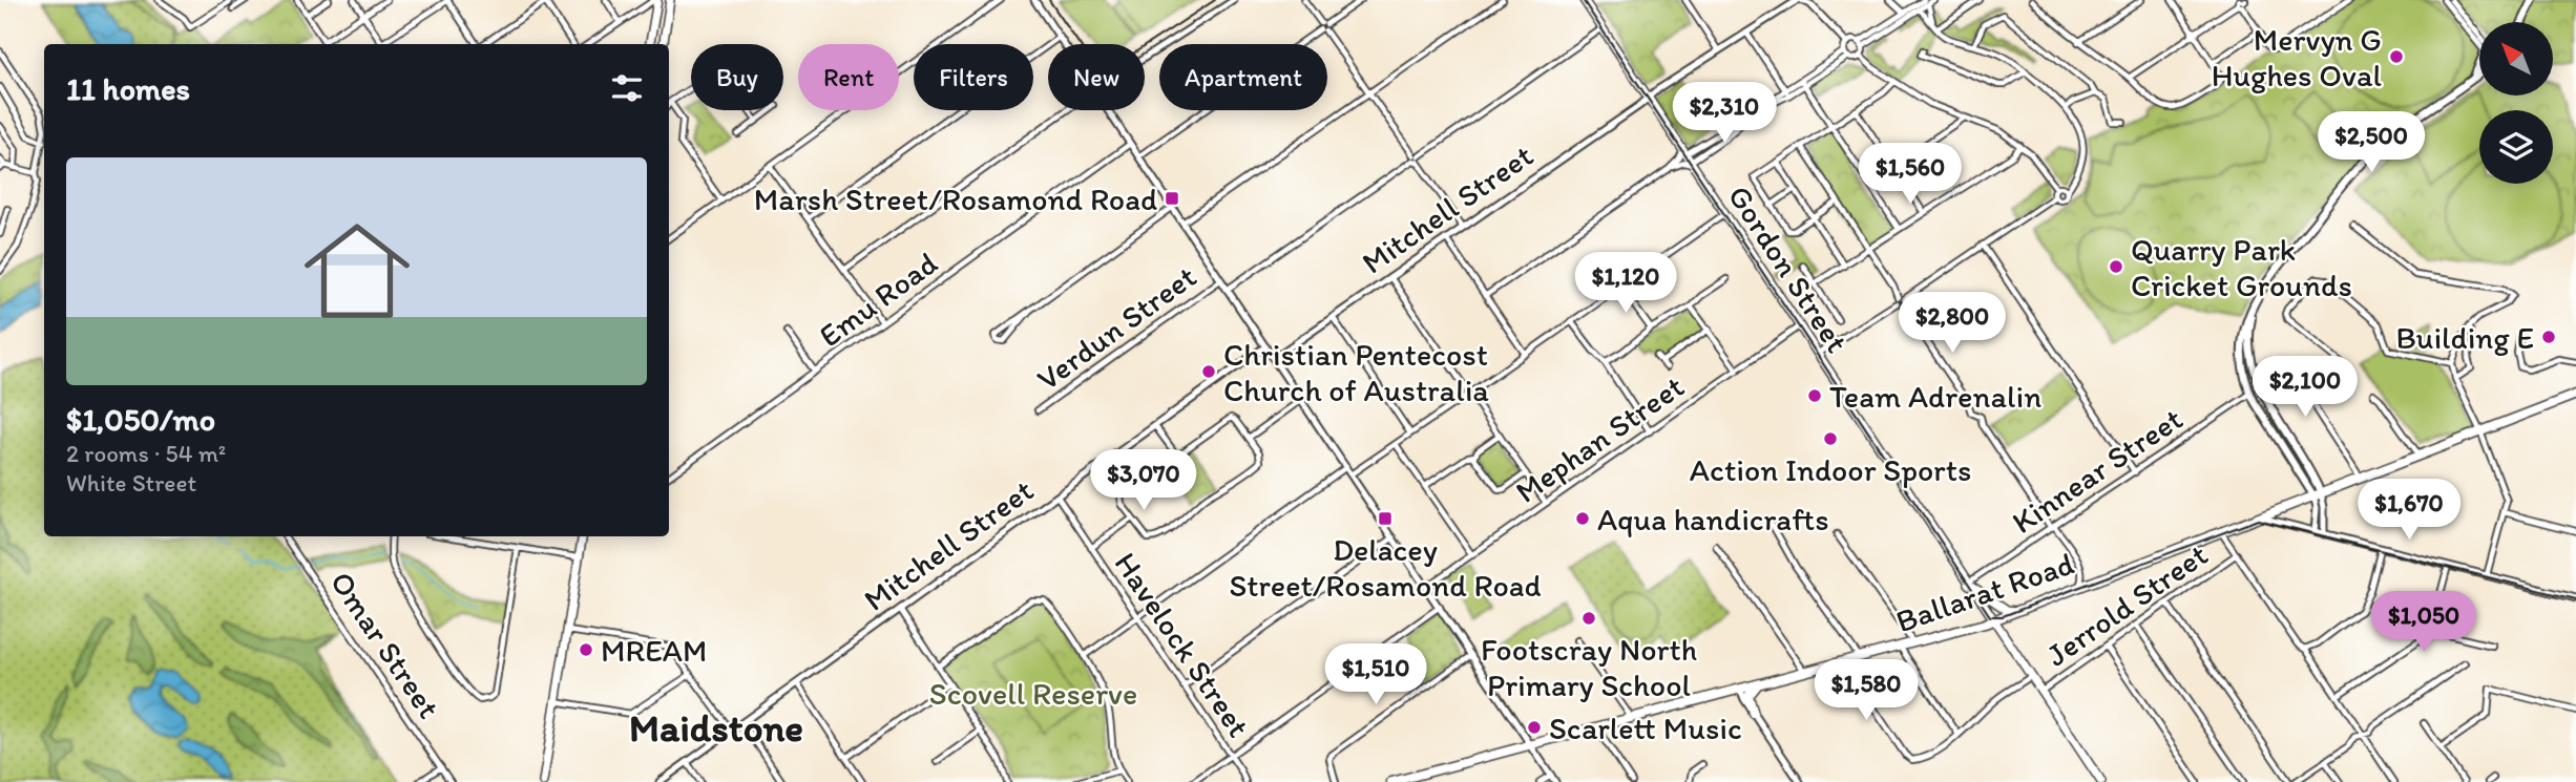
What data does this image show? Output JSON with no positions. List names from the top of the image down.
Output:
{
  "streets": {
    "highway": ["Ballarat Road"],
    "main road": ["Gordon Street"],
    "street": [
      "Mitchell Street",
      "Emu Road",
      "Verdun Street",
      "Mephan Street",
      "Kinnear Street",
      "Jerrold Street",
      "Omar Street",
      "Havelock Street"
    ]
  },
  "crossings": [
    ["Mitchell Street", "Gordon Street"],
    ["Mitchell Street", "Havelock Street"],
    ["Gordon Street", "Mephan Street"],
    ["Gordon Street", "Kinnear Street"],
    ["Gordon Street", "Ballarat Road"],
    ["Gordon Street", "Jerrold Street"]
  ],
  "districts": ["Maidstone"],
  "parks": ["Scovell Reserve"],
  "places": {
    "other": [
      "Mervyn G Hughes Oval",
      "Quarry Park Cricket Grounds",
      "Building E",
      "Christian Pentecost Church of Australia",
      "Team Adrenalin",
      "Action Indoor Sports",
      "Aqua handicrafts",
      "Footscray North Primary School",
      "MREAM",
      "Scarlett Music"
    ],
    "transit": ["Marsh Street/Rosamond Road", "Delacey Street/Rosamond Road"]
  },
  "north": "top left",
  "page": {
    "chip": [
      "Buy",
      "Rent",
      "Filters",
      "New",
      "Apartment"
    ],
    "heading": "11 homes",
    "price": [
      "$2,310",
      "$2,500",
      "$1,560",
      "$1,120",
      "$2,800",
      "$2,100",
      "$3,070",
      "$1,670",
      "$1,050",
      "$1,510",
      "$1,580"
    ],
    "list": [
      {
        "name": "$1,050/mo",
        "note": "2 rooms · 54 m² · White Street"
      }
    ]
  }
}
